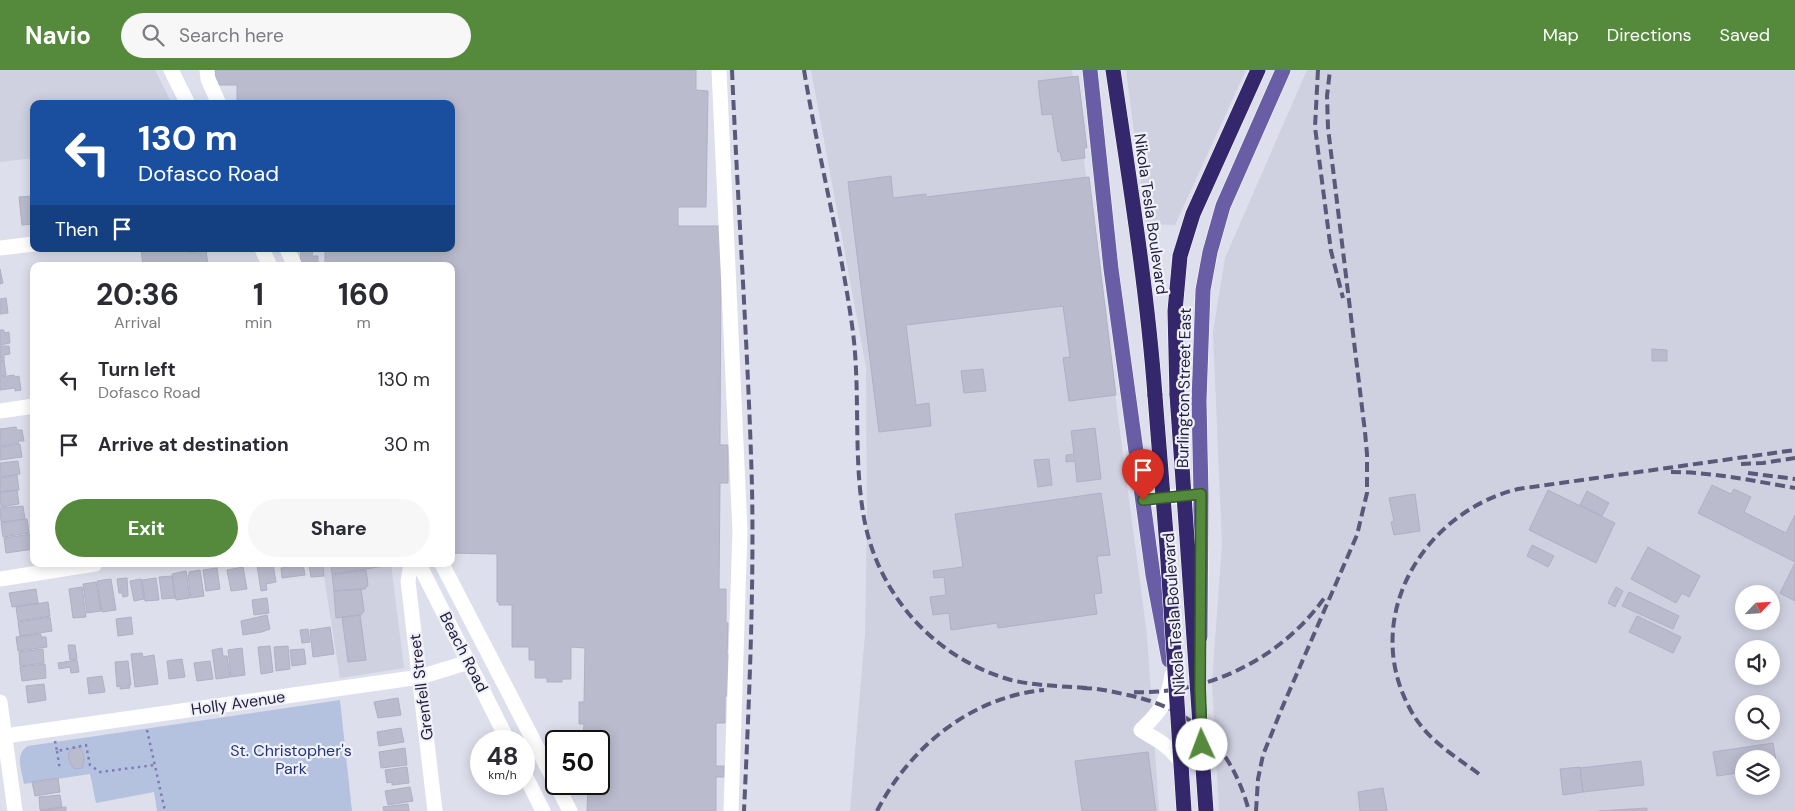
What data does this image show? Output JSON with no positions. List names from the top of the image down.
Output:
{
  "streets": {
    "highway": ["Nikola Tesla Boulevard"],
    "main road": ["Burlington Street East"],
    "street": ["Beach Road", "Grenfell Street", "Holly Avenue"]
  },
  "crossings": [
    ["Nikola Tesla Boulevard", "Burlington Street East"],
    ["Beach Road", "Holly Avenue"],
    ["Grenfell Street", "Holly Avenue"]
  ],
  "parks": ["St. Christopher's Park"],
  "north": "top right",
  "page": {
    "header": "Navio",
    "search": "Search here",
    "nav": ["Map", "Directions", "Saved"],
    "turn": ["130 m", "Dofasco Road"],
    "then": "Then",
    "eta": [
      "20:36",
      "Arrival",
      "1",
      "min",
      "160",
      "m"
    ],
    "list": [
      {
        "name": "Turn left",
        "note": "Dofasco Road",
        "value": "130 m"
      },
      {
        "name": "Arrive at destination",
        "value": "30 m"
      }
    ],
    "buttons": ["Exit", "Share"],
    "speed": "48 km/h",
    "limit": "50"
  }
}
